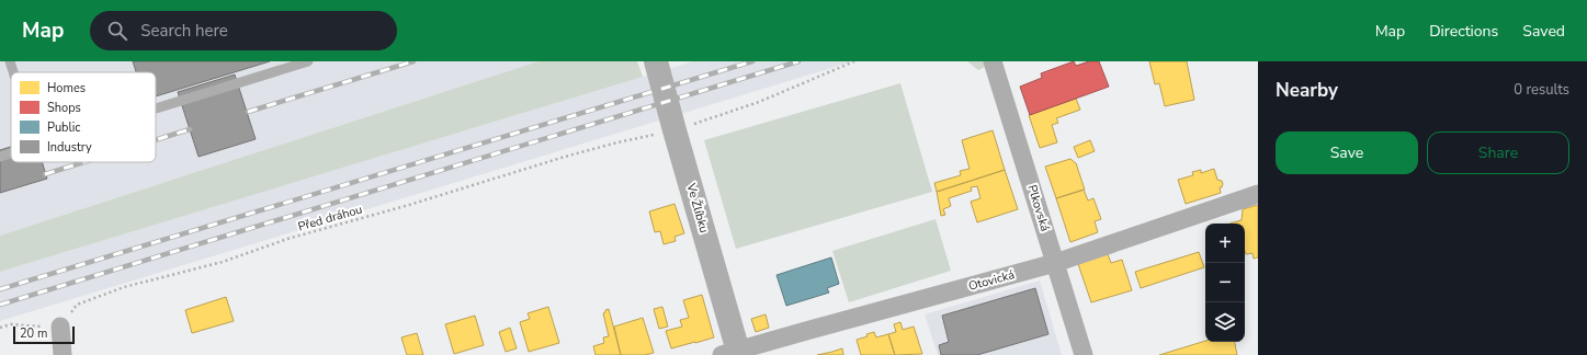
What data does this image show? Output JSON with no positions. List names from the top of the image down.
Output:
{
  "streets": {
    "street": ["Ve Žlíbku", "Plkovská", "Otovická"],
    "path": ["Před dráhou"]
  },
  "crossings": [
    ["Ve Žlíbku", "Před dráhou"],
    ["Ve Žlíbku", "Otovická"],
    ["Plkovská", "Otovická"]
  ],
  "legend": [
    "Homes",
    "Shops",
    "Public",
    "Industry"
  ],
  "scale_bar": "20 m",
  "page": {
    "header": "Map",
    "search": "Search here",
    "nav": ["Map", "Directions", "Saved"],
    "heading": ["Nearby", "0 results"],
    "buttons": ["Save", "Share"],
    "map_buttons": ["+", "−"],
    "scale": "20 m"
  }
}
